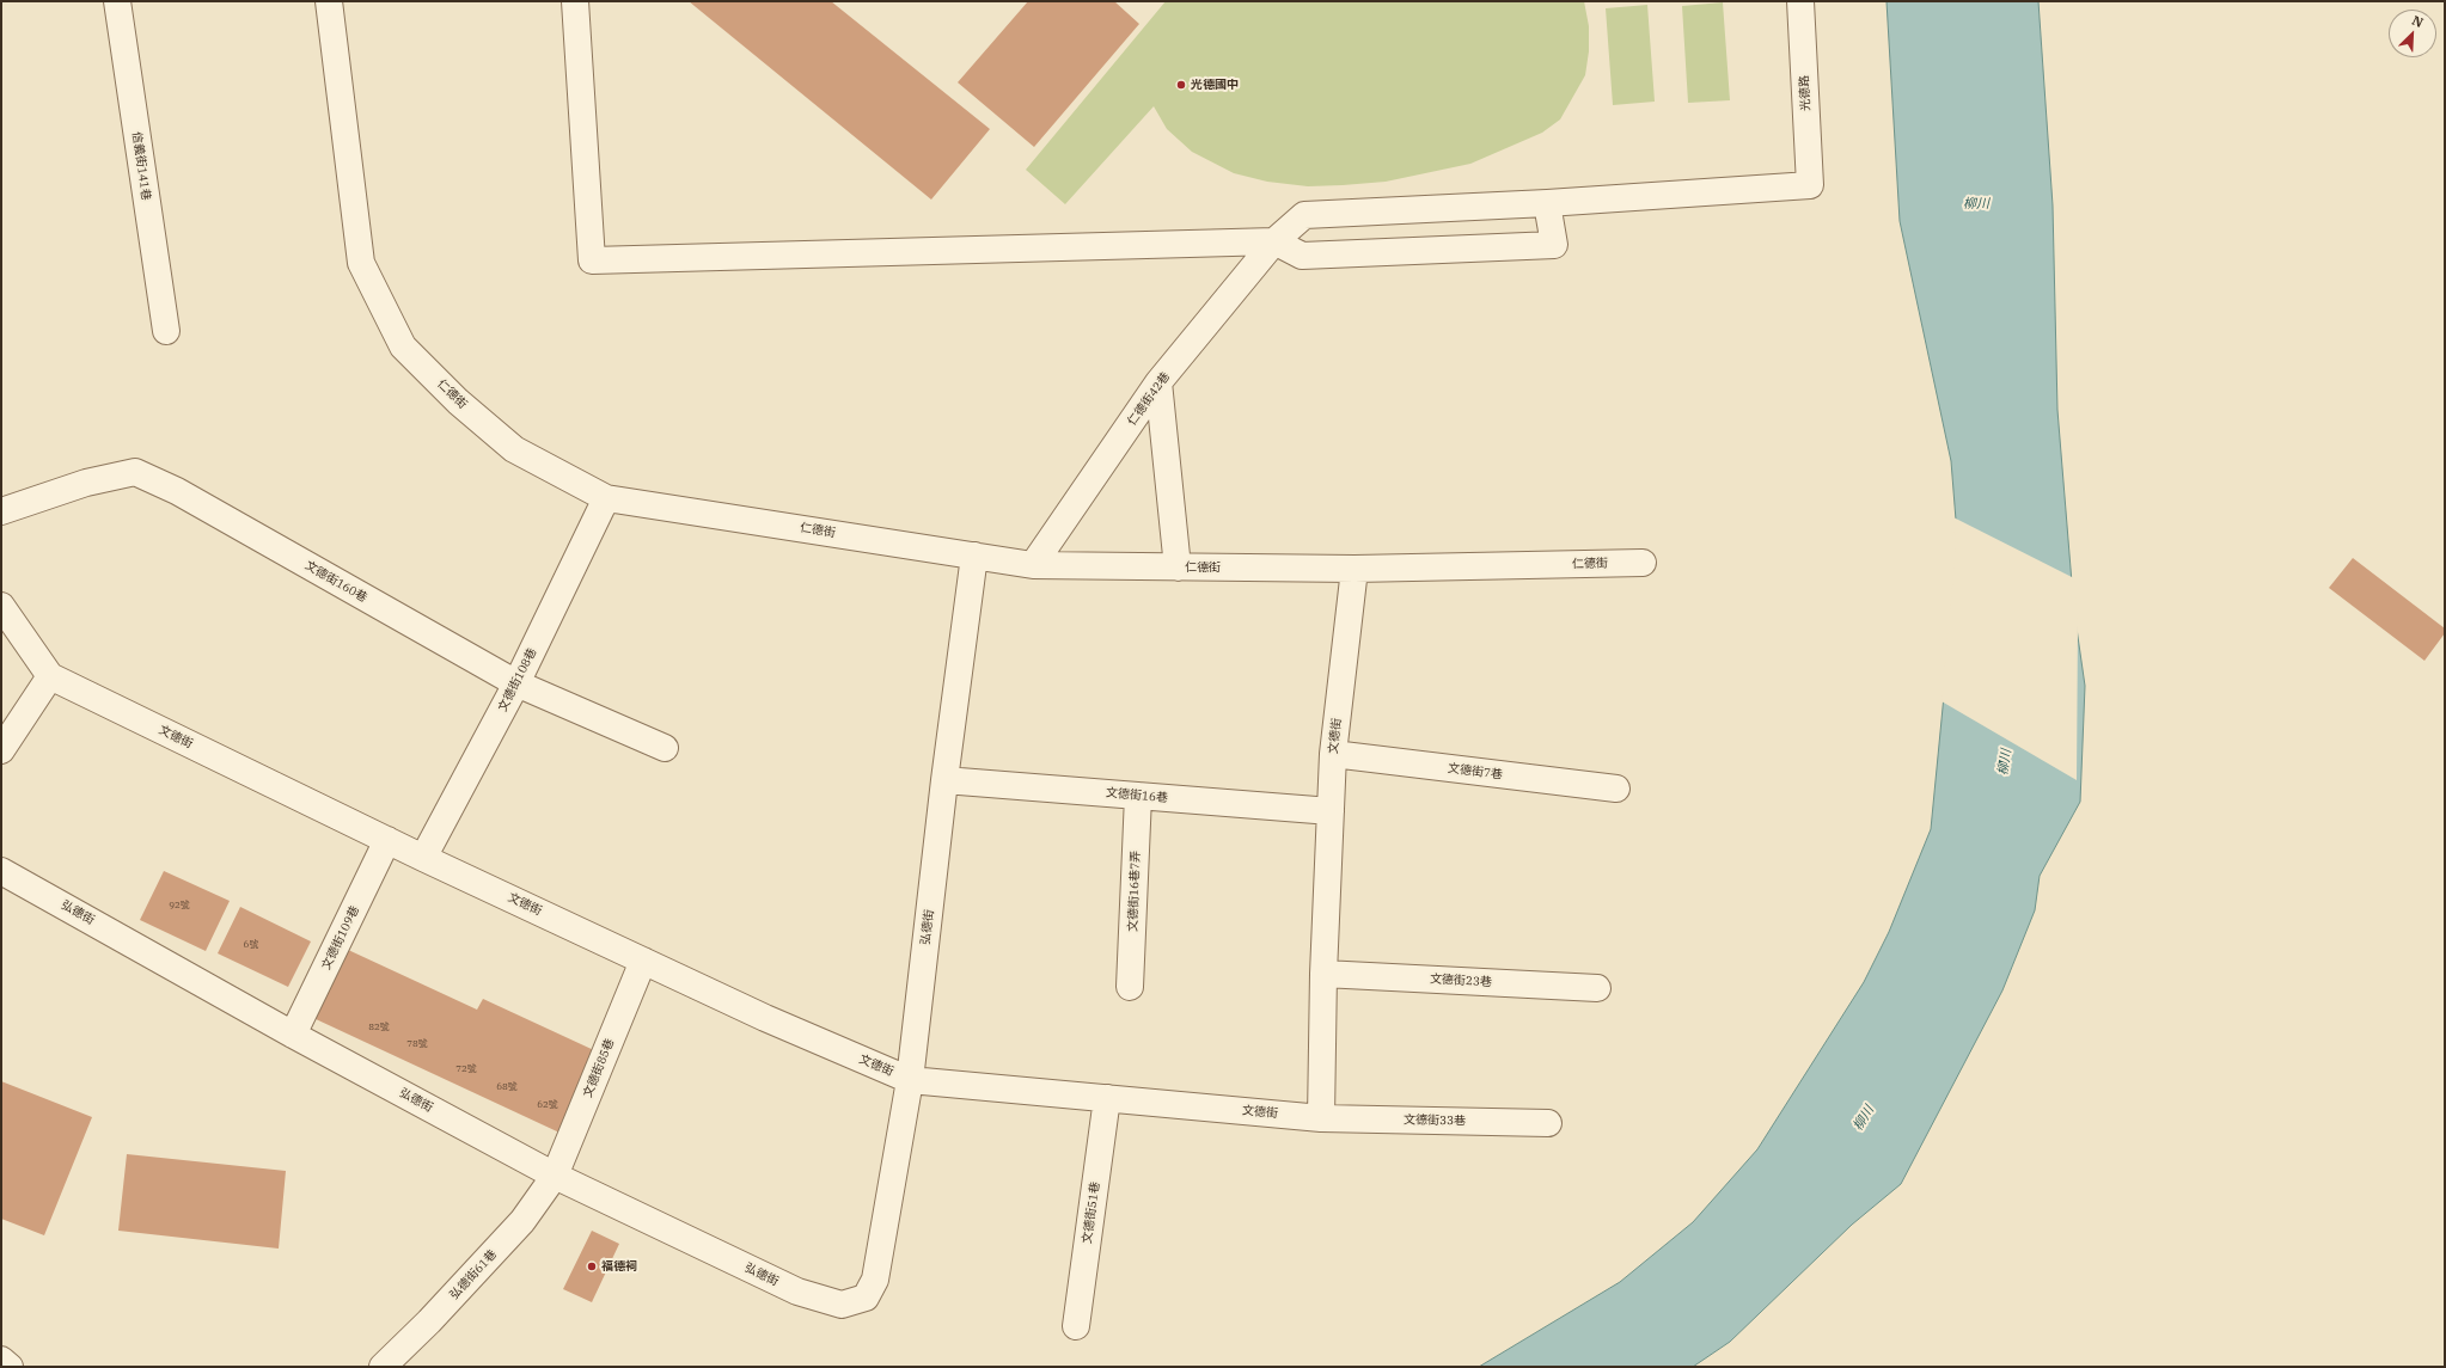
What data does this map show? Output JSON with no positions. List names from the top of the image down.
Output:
{
  "streets": {
    "street": [
      "光德路",
      "信義街141巷",
      "仁德街",
      "仁德街42巷",
      "文德街160巷",
      "文德街108巷",
      "文德街",
      "文德街7巷",
      "文德街16巷",
      "文德街16巷7弄",
      "弘德街",
      "文德街109巷",
      "文德街23巷",
      "文德街85巷",
      "文德街33巷",
      "文德街51巷",
      "弘德街61巷"
    ]
  },
  "crossings": [
    ["光德路", "仁德街42巷"],
    ["仁德街", "仁德街42巷"],
    ["仁德街", "文德街108巷"],
    ["仁德街", "文德街"],
    ["仁德街", "弘德街"],
    ["文德街160巷", "文德街108巷"],
    ["文德街108巷", "文德街"],
    ["文德街", "文德街7巷"],
    ["文德街", "文德街16巷"],
    ["文德街", "弘德街"],
    ["文德街", "文德街109巷"],
    ["文德街", "文德街23巷"],
    ["文德街", "文德街85巷"],
    ["文德街", "文德街33巷"],
    ["文德街", "文德街51巷"],
    ["文德街16巷", "文德街16巷7弄"],
    ["文德街16巷", "弘德街"],
    ["弘德街", "文德街109巷"],
    ["弘德街", "文德街85巷"],
    ["弘德街", "弘德街61巷"],
    ["文德街85巷", "弘德街61巷"]
  ],
  "water": ["柳川"],
  "places": ["光德國中", "福德祠"],
  "house_numbers": [
    "92號",
    "6號",
    "82號",
    "78號",
    "72號",
    "68號",
    "62號"
  ],
  "north": "top right"
}
